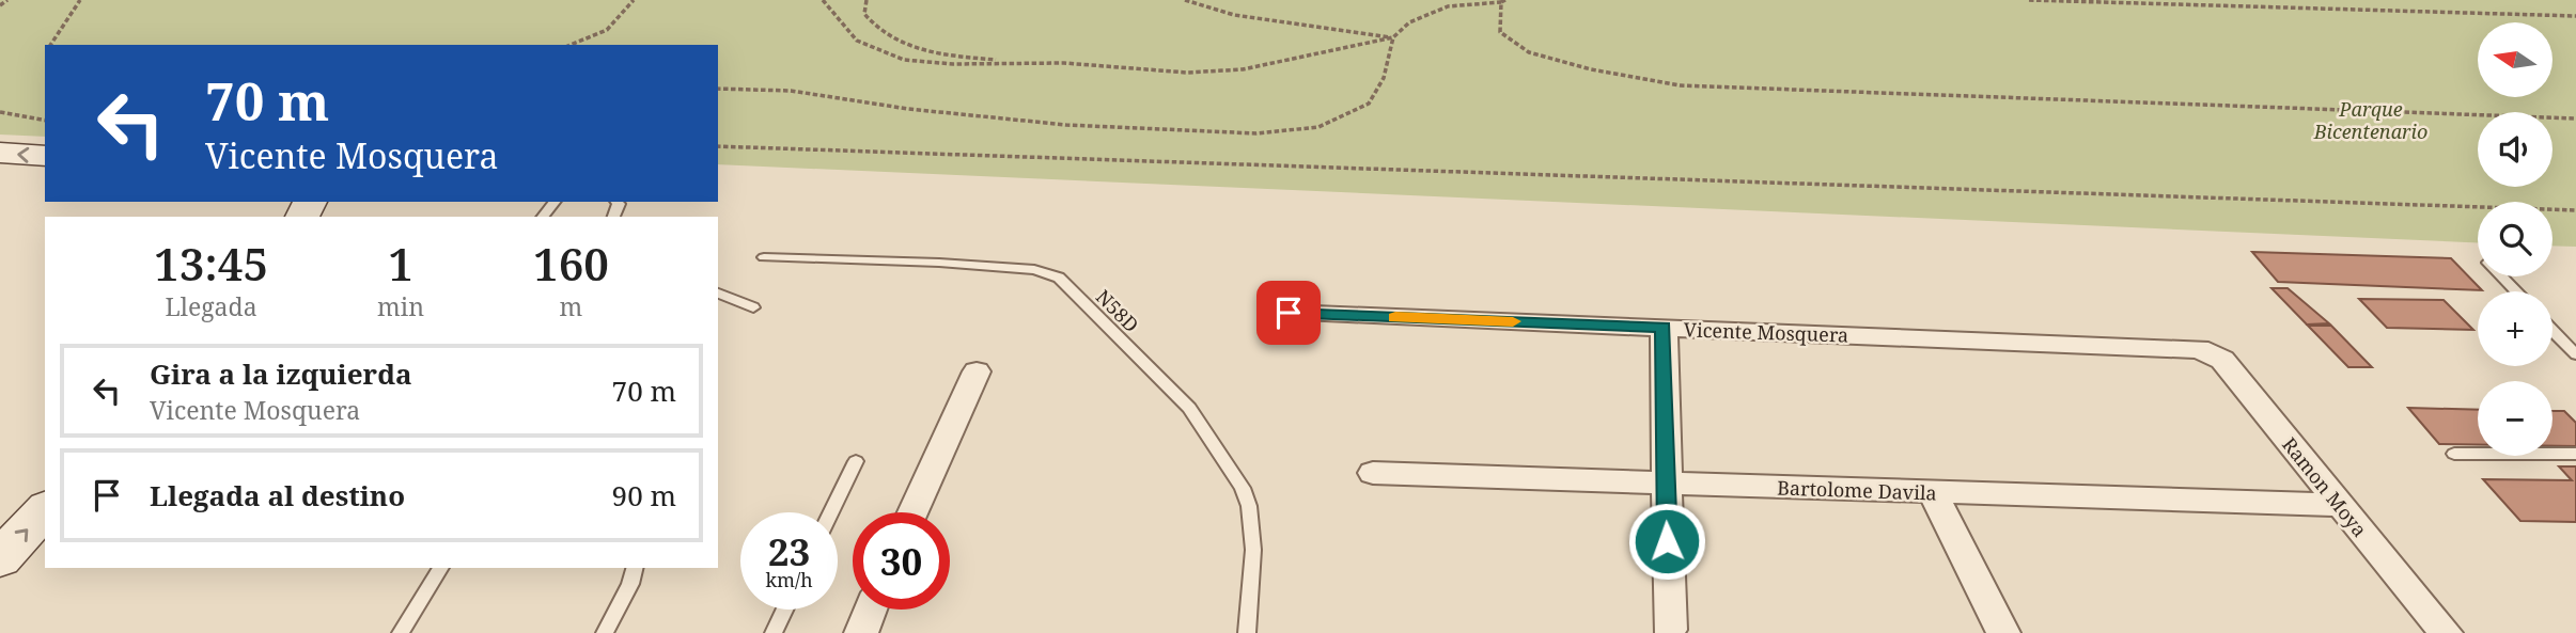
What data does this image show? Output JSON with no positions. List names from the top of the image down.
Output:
{
  "streets": {
    "street": ["Vicente Mosquera", "Ramon Moya", "Bartolome Davila"],
    "lane": ["N58D"]
  },
  "crossings": [
    ["Vicente Mosquera", "Ramon Moya"],
    ["Ramon Moya", "Bartolome Davila"]
  ],
  "parks": ["Parque Bicentenario"],
  "north": "left",
  "page": {
    "map_buttons": ["+", "−"],
    "turn": ["70 m", "Vicente Mosquera"],
    "eta": [
      "13:45",
      "Llegada",
      "1",
      "min",
      "160",
      "m"
    ],
    "list": [
      {
        "name": "Gira a la izquierda",
        "note": "Vicente Mosquera",
        "value": "70 m"
      },
      {
        "name": "Llegada al destino",
        "value": "90 m"
      }
    ],
    "speed": "23 km/h",
    "limit": "30"
  }
}
